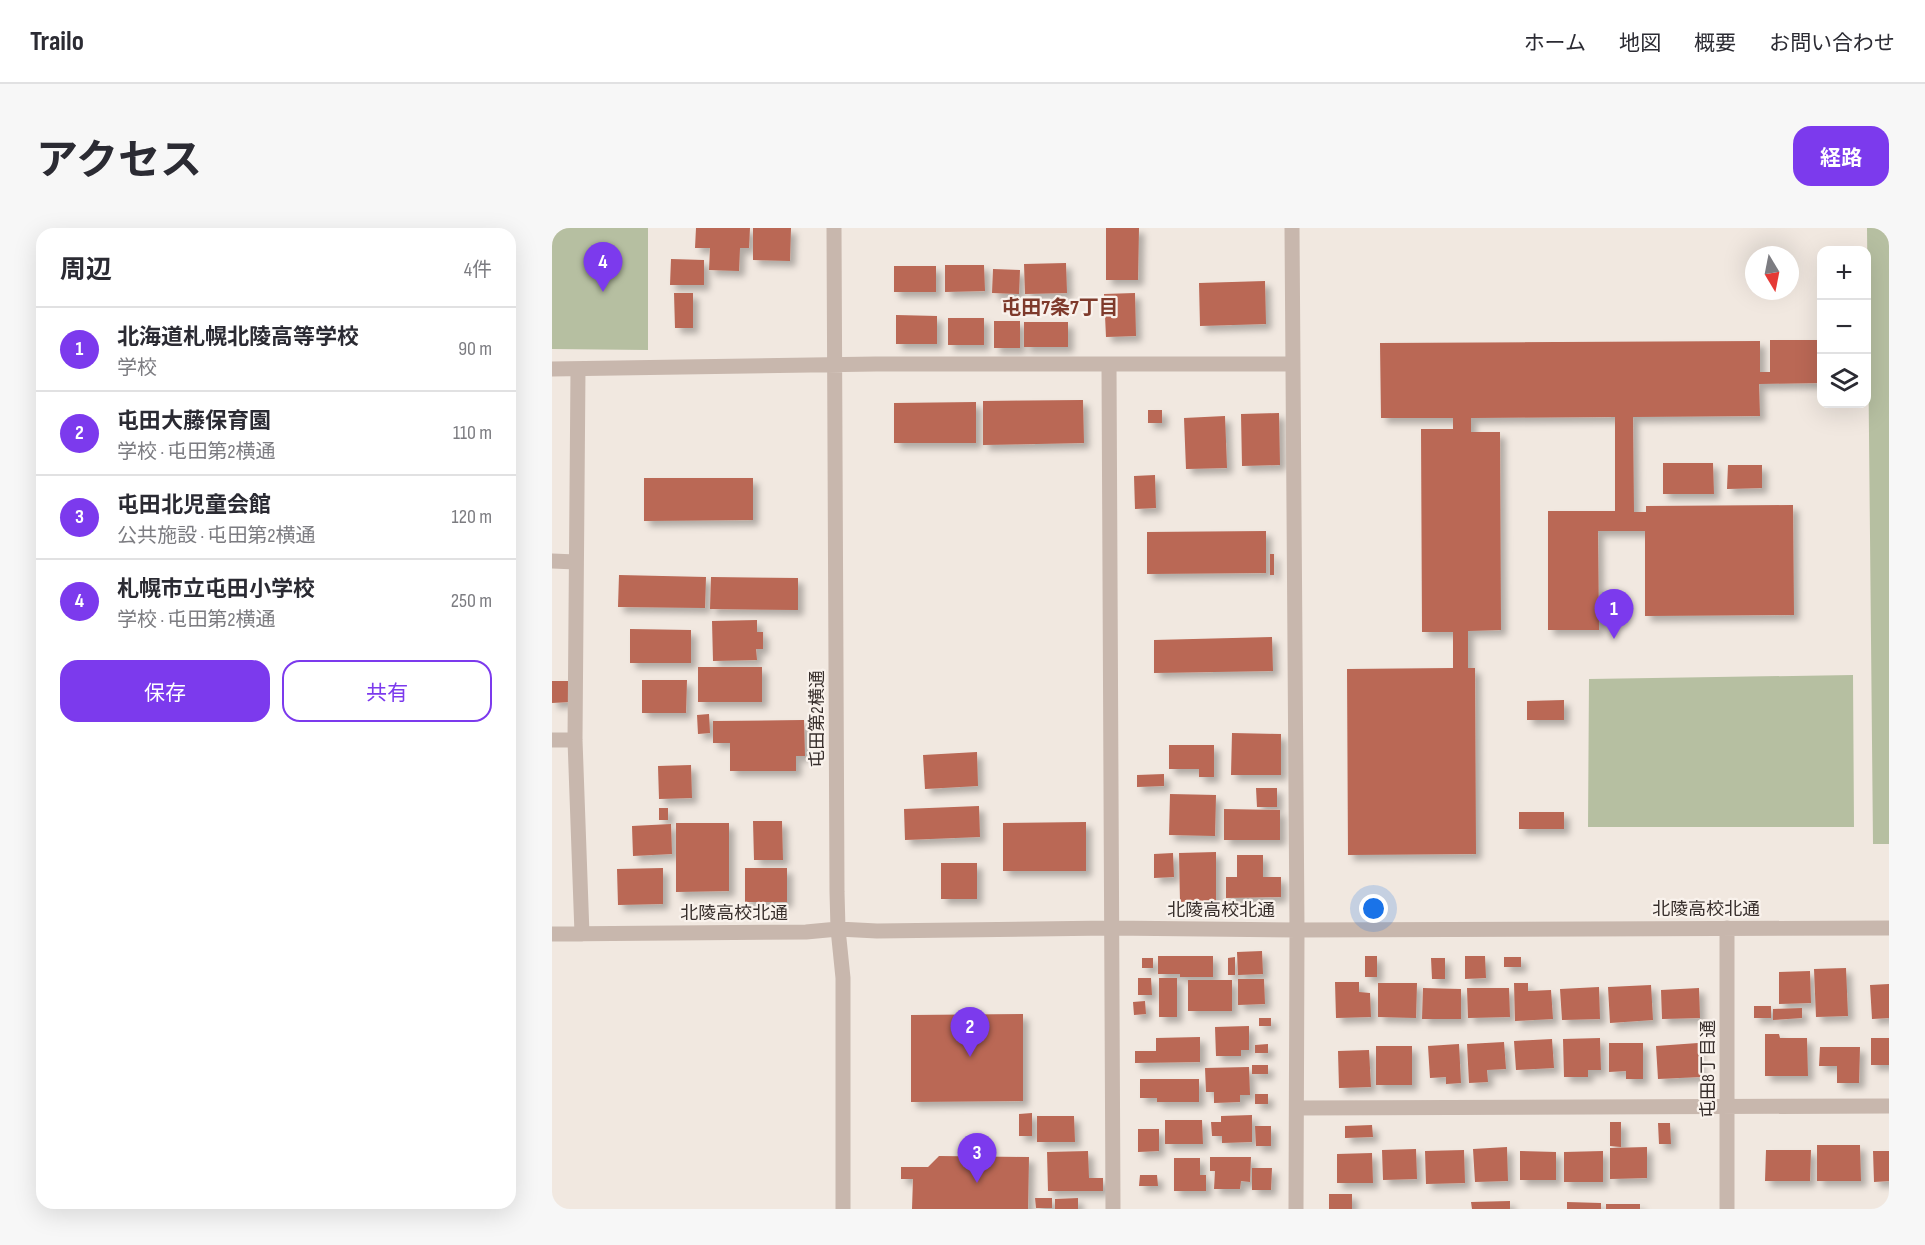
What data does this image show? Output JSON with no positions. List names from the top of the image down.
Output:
{
  "streets": {
    "street": ["屯田第2横通", "北陵高校北通", "屯田8丁目通"]
  },
  "crossings": [
    ["屯田第2横通", "北陵高校北通"],
    ["北陵高校北通", "屯田8丁目通"]
  ],
  "districts": ["屯田7条7丁目"],
  "north": "bottom",
  "page": {
    "header": "Trailo",
    "nav": [
      "ホーム",
      "地図",
      "概要",
      "お問い合わせ"
    ],
    "title": "アクセス",
    "buttons": [
      "経路",
      ["保存", "共有"]
    ],
    "heading": ["周辺", "4件"],
    "pins": [
      "4",
      "1",
      "2",
      "3"
    ],
    "map_buttons": ["+", "−"],
    "list": [
      {
        "mark": "1",
        "name": "北海道札幌北陵高等学校",
        "note": "学校",
        "value": "90 m"
      },
      {
        "mark": "2",
        "name": "屯田大藤保育園",
        "note": "学校 · 屯田第2横通",
        "value": "110 m"
      },
      {
        "mark": "3",
        "name": "屯田北児童会館",
        "note": "公共施設 · 屯田第2横通",
        "value": "120 m"
      },
      {
        "mark": "4",
        "name": "札幌市立屯田小学校",
        "note": "学校 · 屯田第2横通",
        "value": "250 m"
      }
    ]
  }
}
